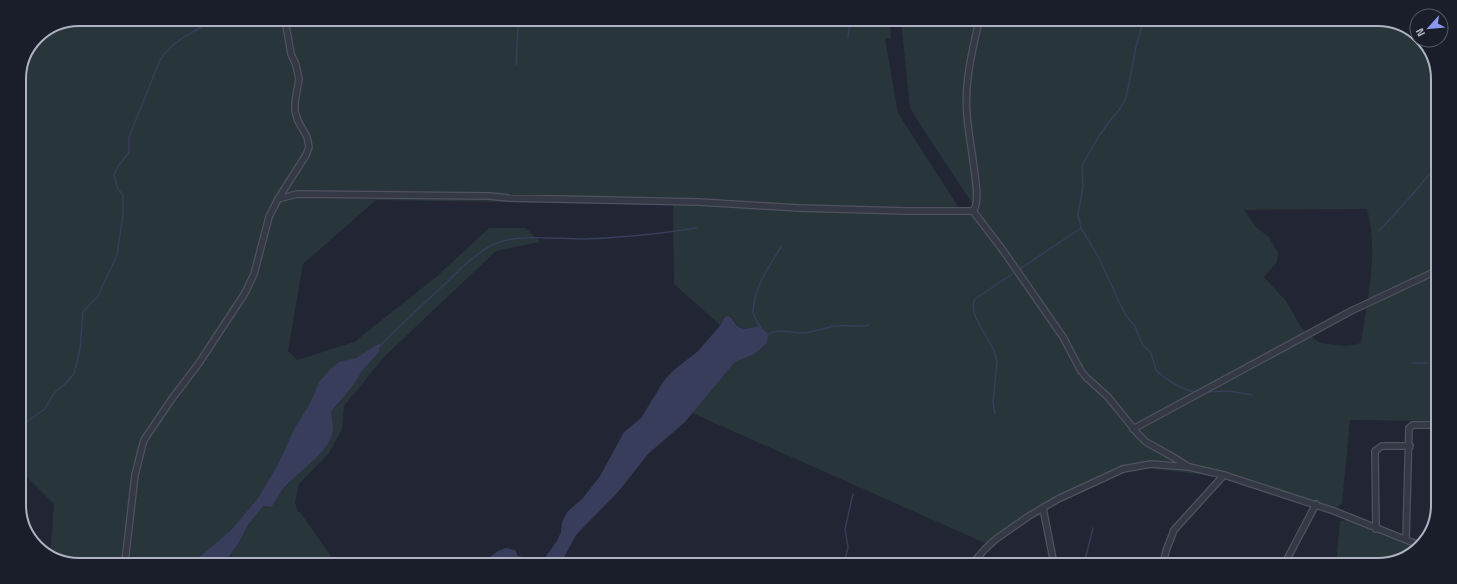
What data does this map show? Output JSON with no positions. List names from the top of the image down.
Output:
{
  "north": "bottom left"
}
